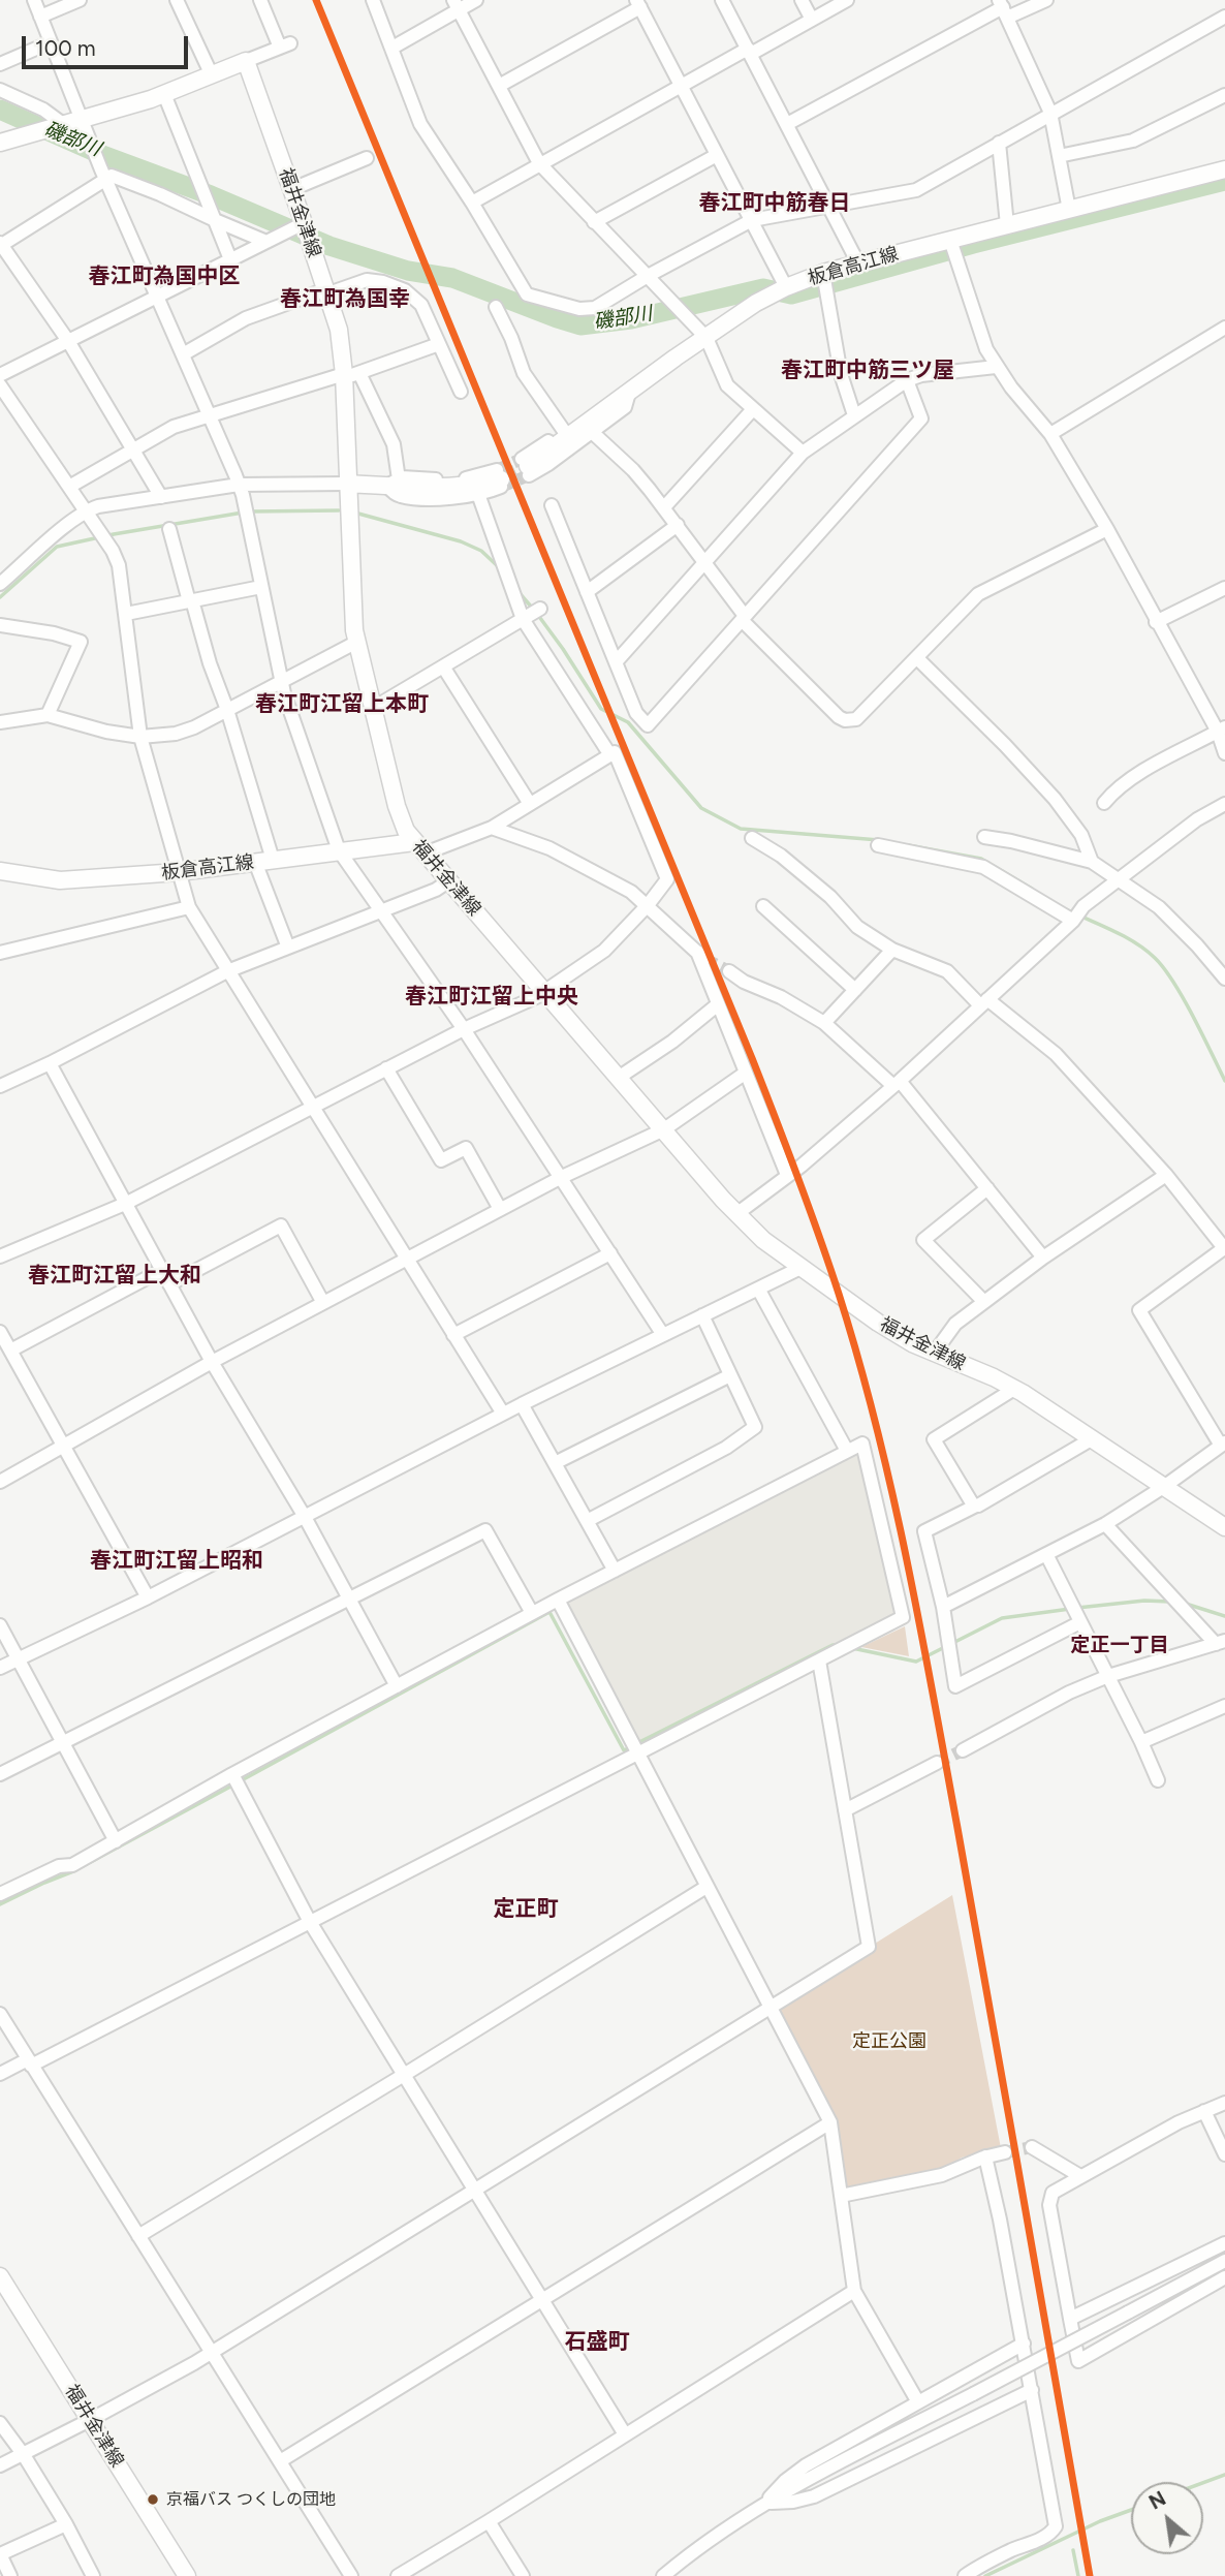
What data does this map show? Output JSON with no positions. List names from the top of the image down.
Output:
{
  "streets": {
    "main road": ["福井金津線", "板倉高江線"]
  },
  "crossings": [
    ["福井金津線", "板倉高江線"]
  ],
  "districts": [
    "春江町中筋春日",
    "春江町為国中区",
    "春江町為国幸",
    "春江町中筋三ツ屋",
    "春江町江留上本町",
    "春江町江留上中央",
    "春江町江留上大和",
    "春江町江留上昭和",
    "定正一丁目",
    "定正町",
    "石盛町"
  ],
  "water": ["磯部川"],
  "parks": ["定正公園"],
  "places": ["京福バス つくしの団地"],
  "scale_bar": "100 m",
  "north": "top left"
}
